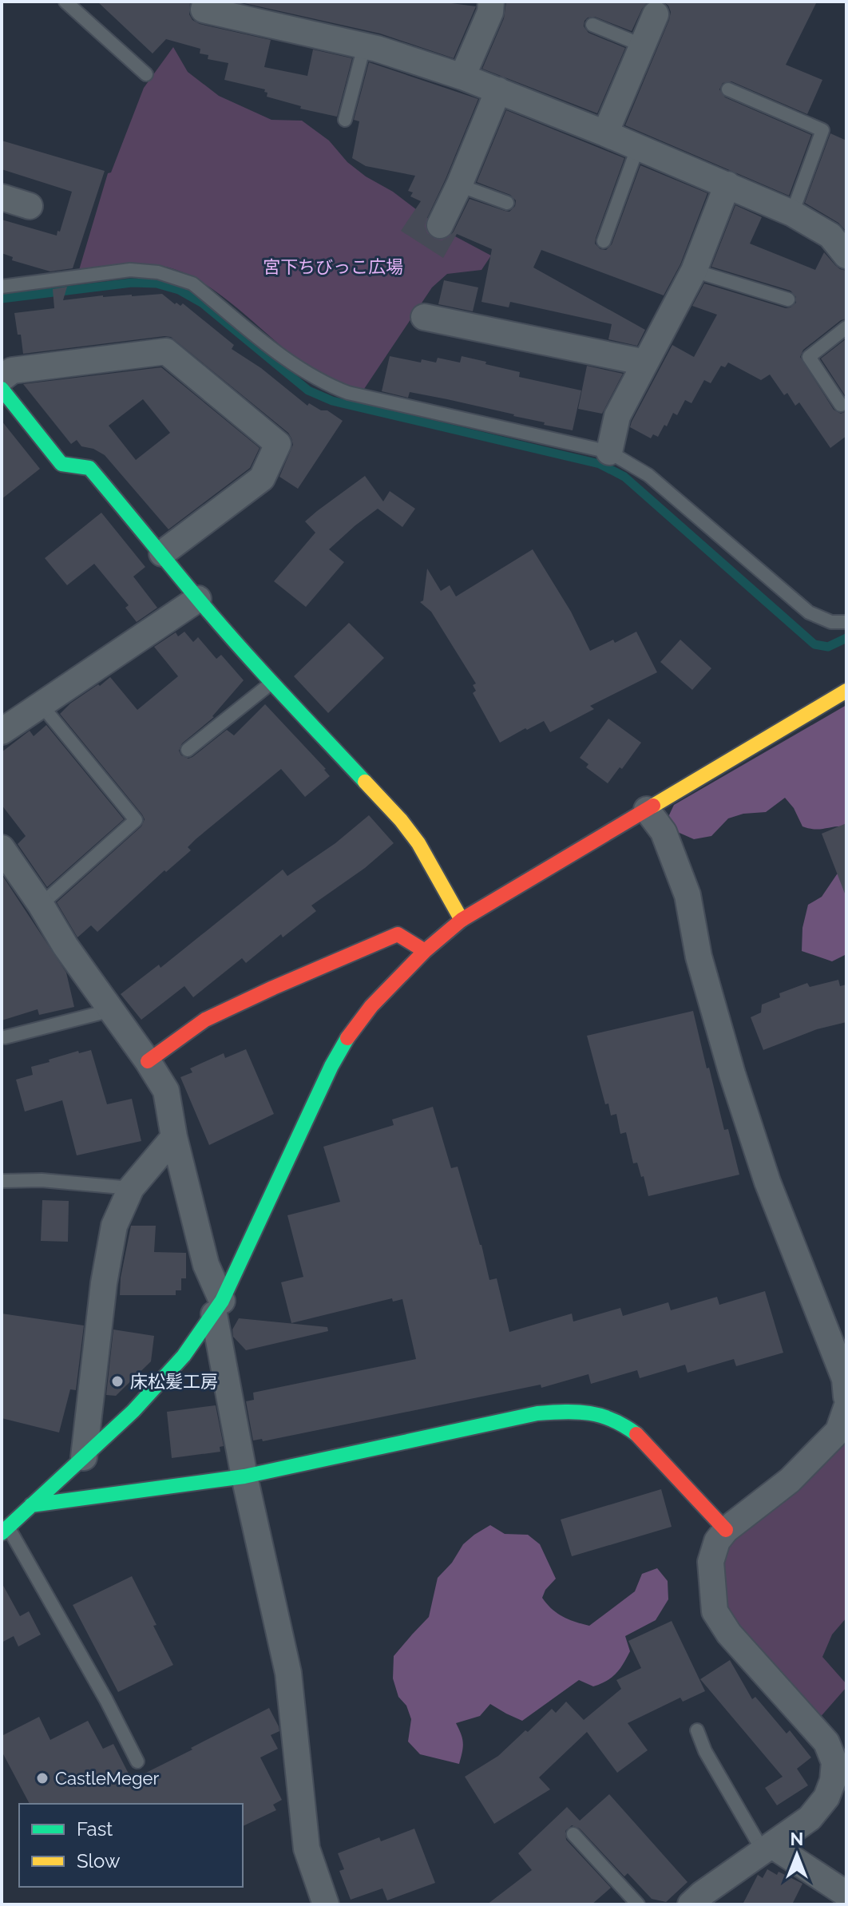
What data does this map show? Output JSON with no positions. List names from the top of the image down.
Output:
{
  "parks": ["宮下ちびっこ広場"],
  "places": ["床松髪工房", "CastleMeger"],
  "legend": ["Fast", "Slow"],
  "north": "top"
}
